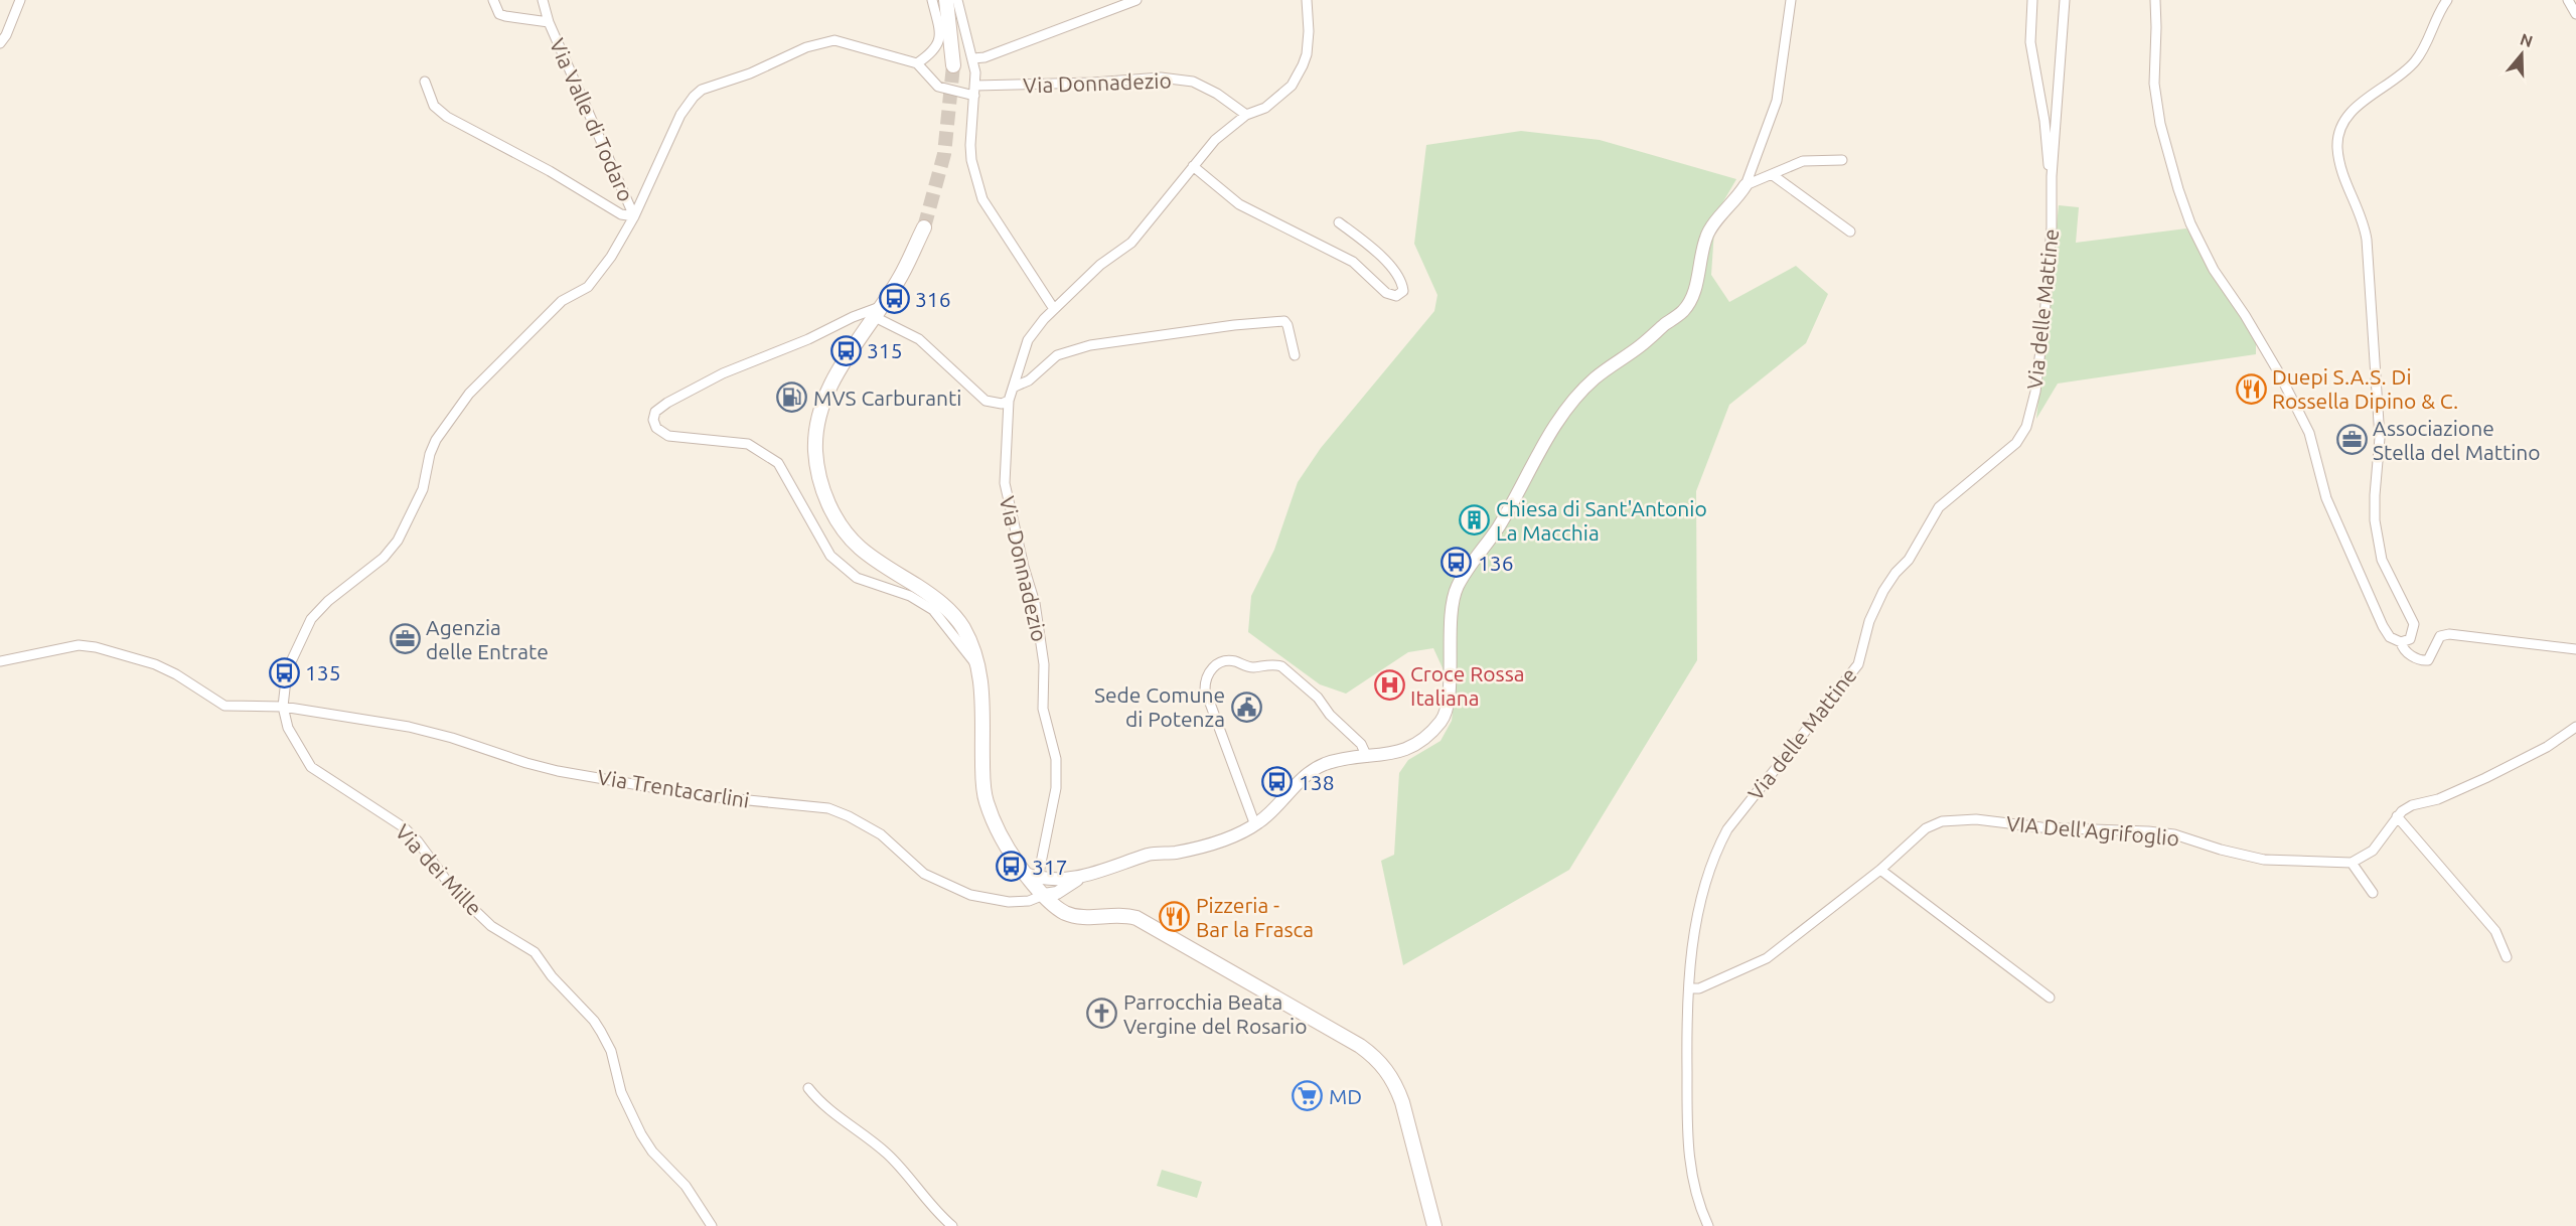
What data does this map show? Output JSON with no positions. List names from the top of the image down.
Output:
{
  "streets": {
    "street": [
      "Via Donnadezio",
      "Via Valle di Todaro",
      "Via delle Mattine",
      "Via Trentacarlini",
      "VIA Dell'Agrifoglio",
      "Via dei Mille"
    ]
  },
  "crossings": [
    ["Via Donnadezio", "Via Valle di Todaro"],
    ["Via Valle di Todaro", "Via Trentacarlini"],
    ["Via Valle di Todaro", "Via dei Mille"],
    ["Via delle Mattine", "VIA Dell'Agrifoglio"],
    ["Via Trentacarlini", "Via dei Mille"]
  ],
  "places": {
    "bus stop": [
      "316",
      "315",
      "136",
      "135",
      "138",
      "317"
    ],
    "restaurant": ["Duepi S.A.S. Di Rossella Dipino & C.", "Pizzeria - Bar la Frasca"],
    "fuel station": ["MVS Carburanti"],
    "office": ["Associazione Stella del Mattino", "Agenzia delle Entrate"],
    "building": ["Chiesa di Sant'Antonio La Macchia"],
    "hospital": ["Croce Rossa Italiana"],
    "public building": ["Sede Comune di Potenza"],
    "church": ["Parrocchia Beata Vergine del Rosario"],
    "supermarket": ["MD"]
  },
  "north": "top"
}
